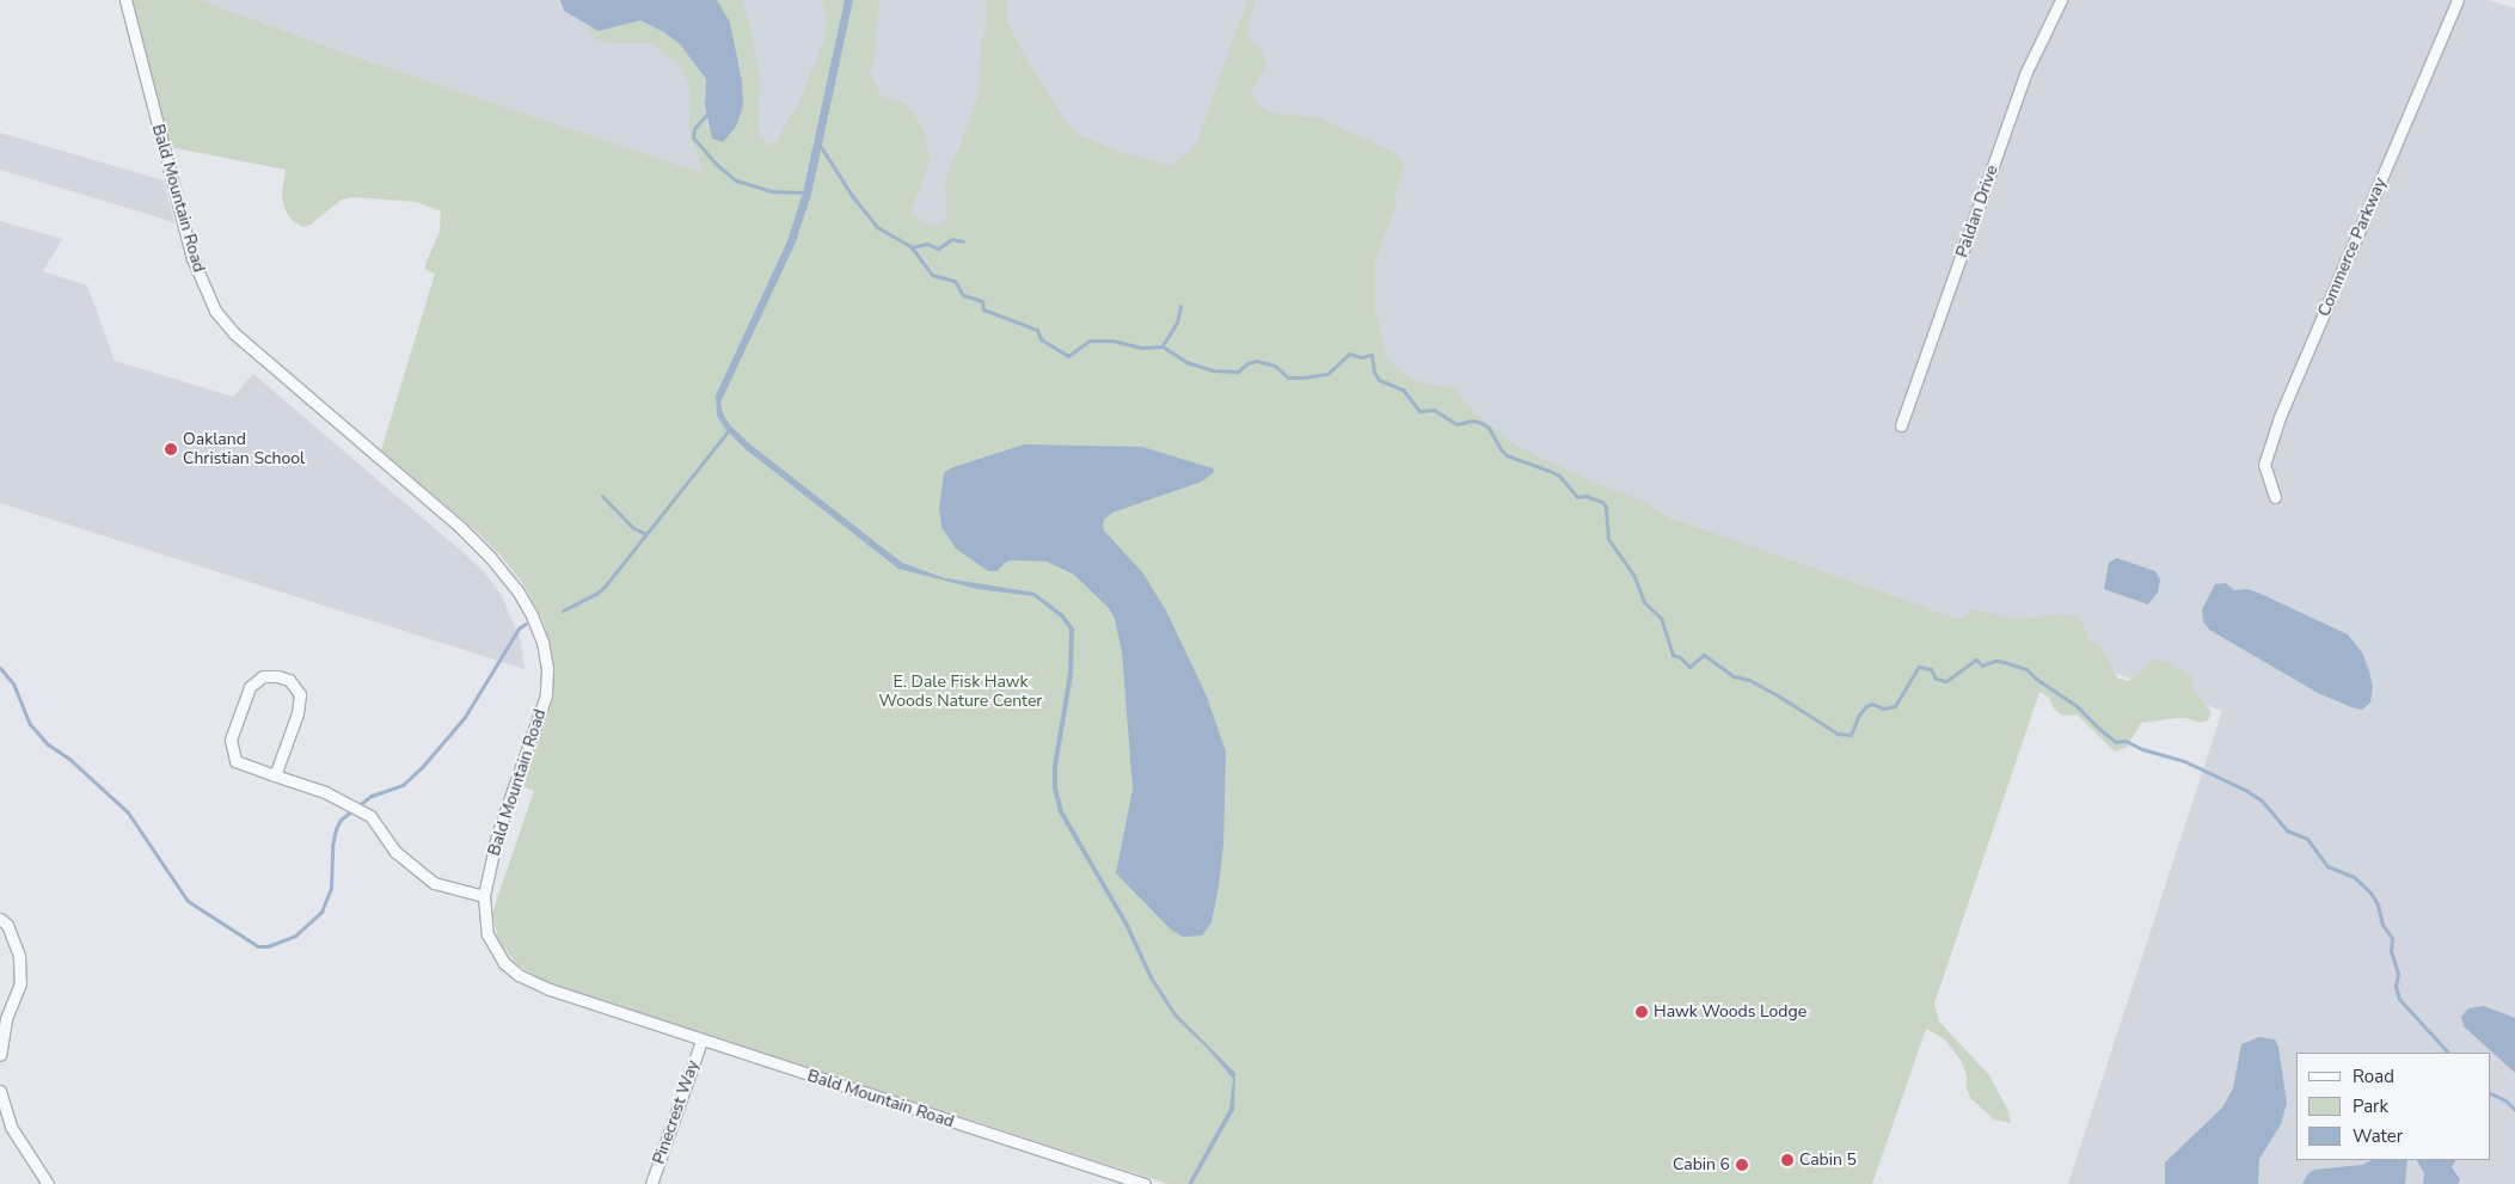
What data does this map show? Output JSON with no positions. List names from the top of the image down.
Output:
{
  "streets": {
    "street": [
      "Bald Mountain Road",
      "Paldan Drive",
      "Commerce Parkway",
      "Pinecrest Way"
    ]
  },
  "crossings": [
    ["Bald Mountain Road", "Pinecrest Way"]
  ],
  "parks": ["E. Dale Fisk Hawk Woods Nature Center"],
  "places": [
    "Oakland Christian School",
    "Hawk Woods Lodge",
    "Cabin 5",
    "Cabin 6"
  ],
  "legend": ["Road", "Park", "Water"]
}
